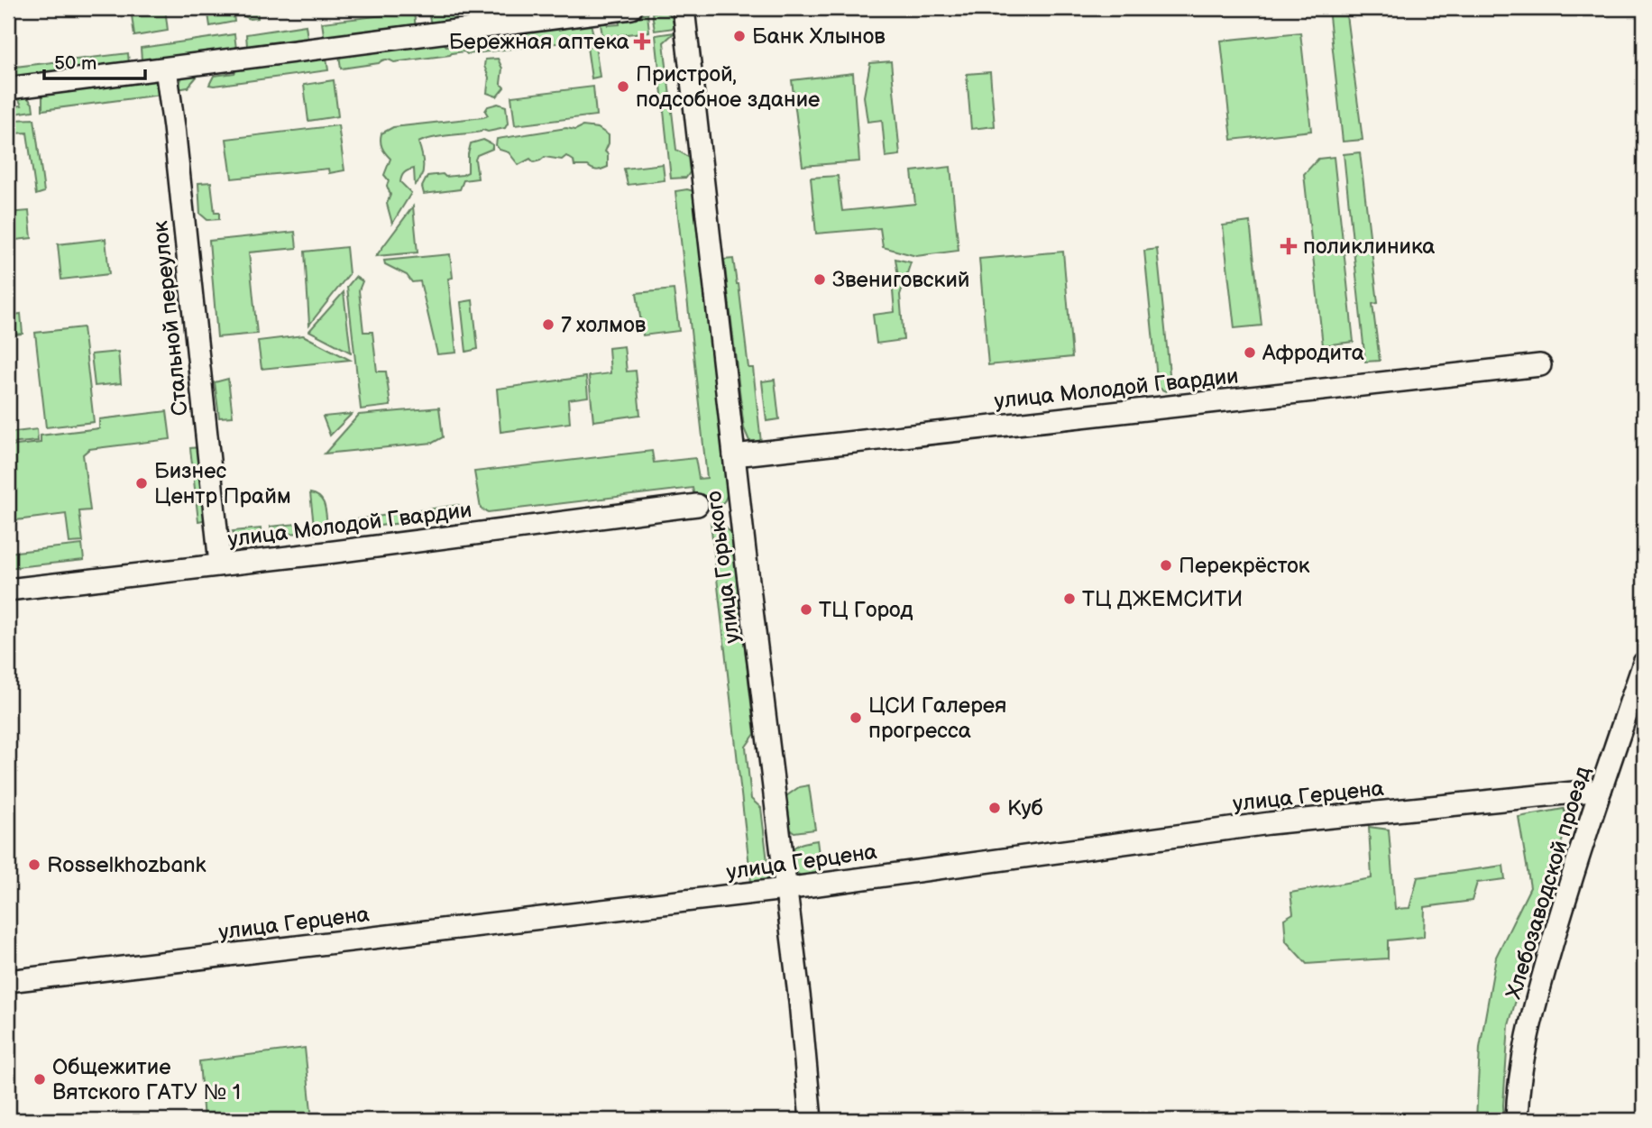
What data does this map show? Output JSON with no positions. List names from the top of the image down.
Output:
{
  "streets": {
    "street": [
      "Стальной переулок",
      "улица Молодой Гвардии",
      "улица Горького",
      "улица Герцена",
      "Хлебозаводской проезд"
    ]
  },
  "crossings": [
    ["Стальной переулок", "улица Молодой Гвардии"],
    ["улица Молодой Гвардии", "улица Горького"],
    ["улица Горького", "улица Герцена"],
    ["улица Герцена", "Хлебозаводской проезд"]
  ],
  "places": {
    "other": [
      "Банк Хлынов",
      "Пристрой, подсобное здание",
      "Звениговский",
      "7 холмов",
      "Афродита",
      "Бизнес Центр Прайм",
      "Перекрёсток",
      "ТЦ ДЖЕМСИТИ",
      "ТЦ Город",
      "ЦСИ Галерея прогресса",
      "Куб",
      "Rosselkhozbank",
      "Общежитие Вятского ГАТУ № 1"
    ],
    "health": ["Бережная аптека", "поликлиника"]
  },
  "scale_bar": "50 m"
}
